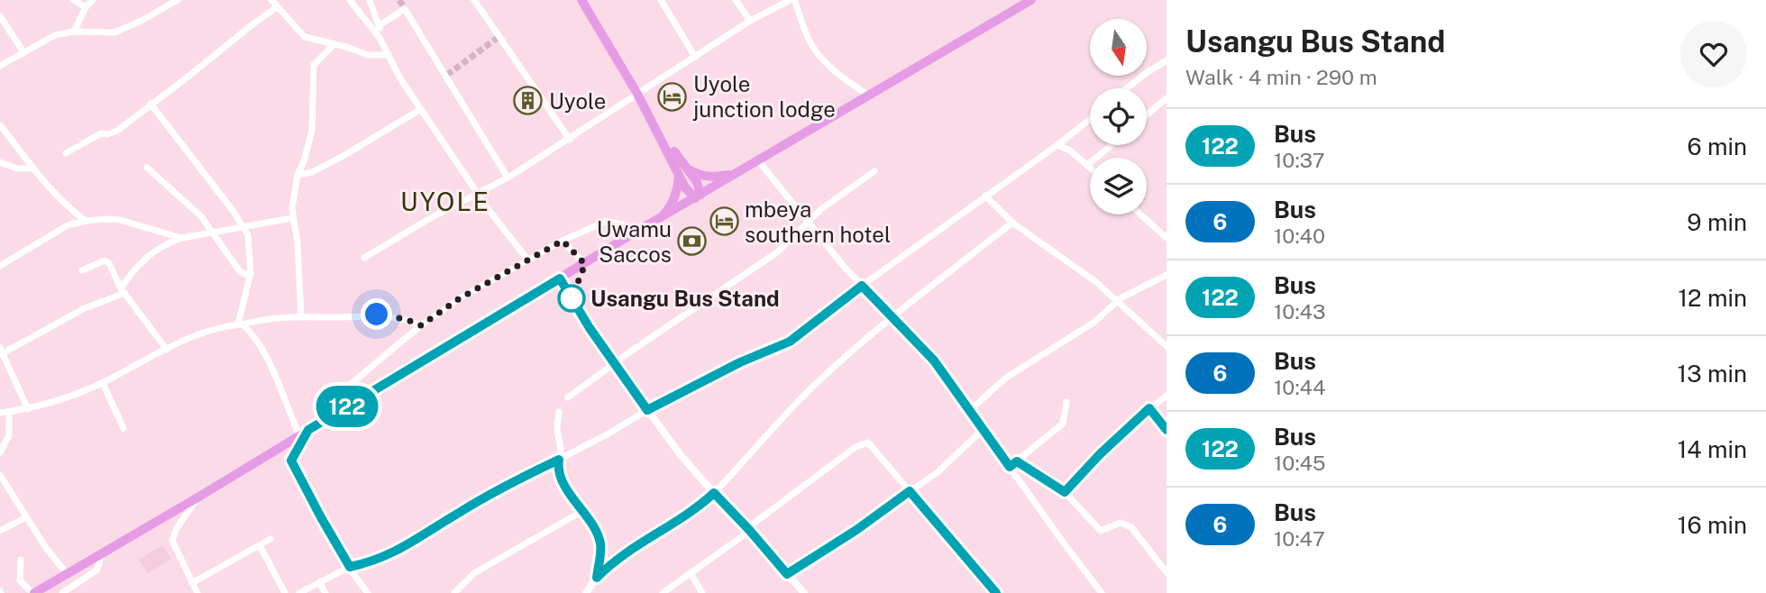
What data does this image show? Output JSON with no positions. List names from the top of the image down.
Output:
{
  "districts": ["UYOLE"],
  "places": {
    "hotel": ["Uyole junction lodge", "mbeya southern hotel"],
    "building": ["Uyole"],
    "bank": ["Uwamu Saccos"],
    "other": ["Usangu Bus Stand"]
  },
  "lines": ["bus line 122"],
  "north": "bottom",
  "page": {
    "on_map": "122",
    "heading": ["Usangu Bus Stand", "Walk · 4 min · 290 m"],
    "list": [
      {
        "mark": "122",
        "name": "Bus",
        "note": "10:37",
        "value": "6 min"
      },
      {
        "mark": "6",
        "name": "Bus",
        "note": "10:40",
        "value": "9 min"
      },
      {
        "mark": "122",
        "name": "Bus",
        "note": "10:43",
        "value": "12 min"
      },
      {
        "mark": "6",
        "name": "Bus",
        "note": "10:44",
        "value": "13 min"
      },
      {
        "mark": "122",
        "name": "Bus",
        "note": "10:45",
        "value": "14 min"
      },
      {
        "mark": "6",
        "name": "Bus",
        "note": "10:47",
        "value": "16 min"
      }
    ]
  }
}
